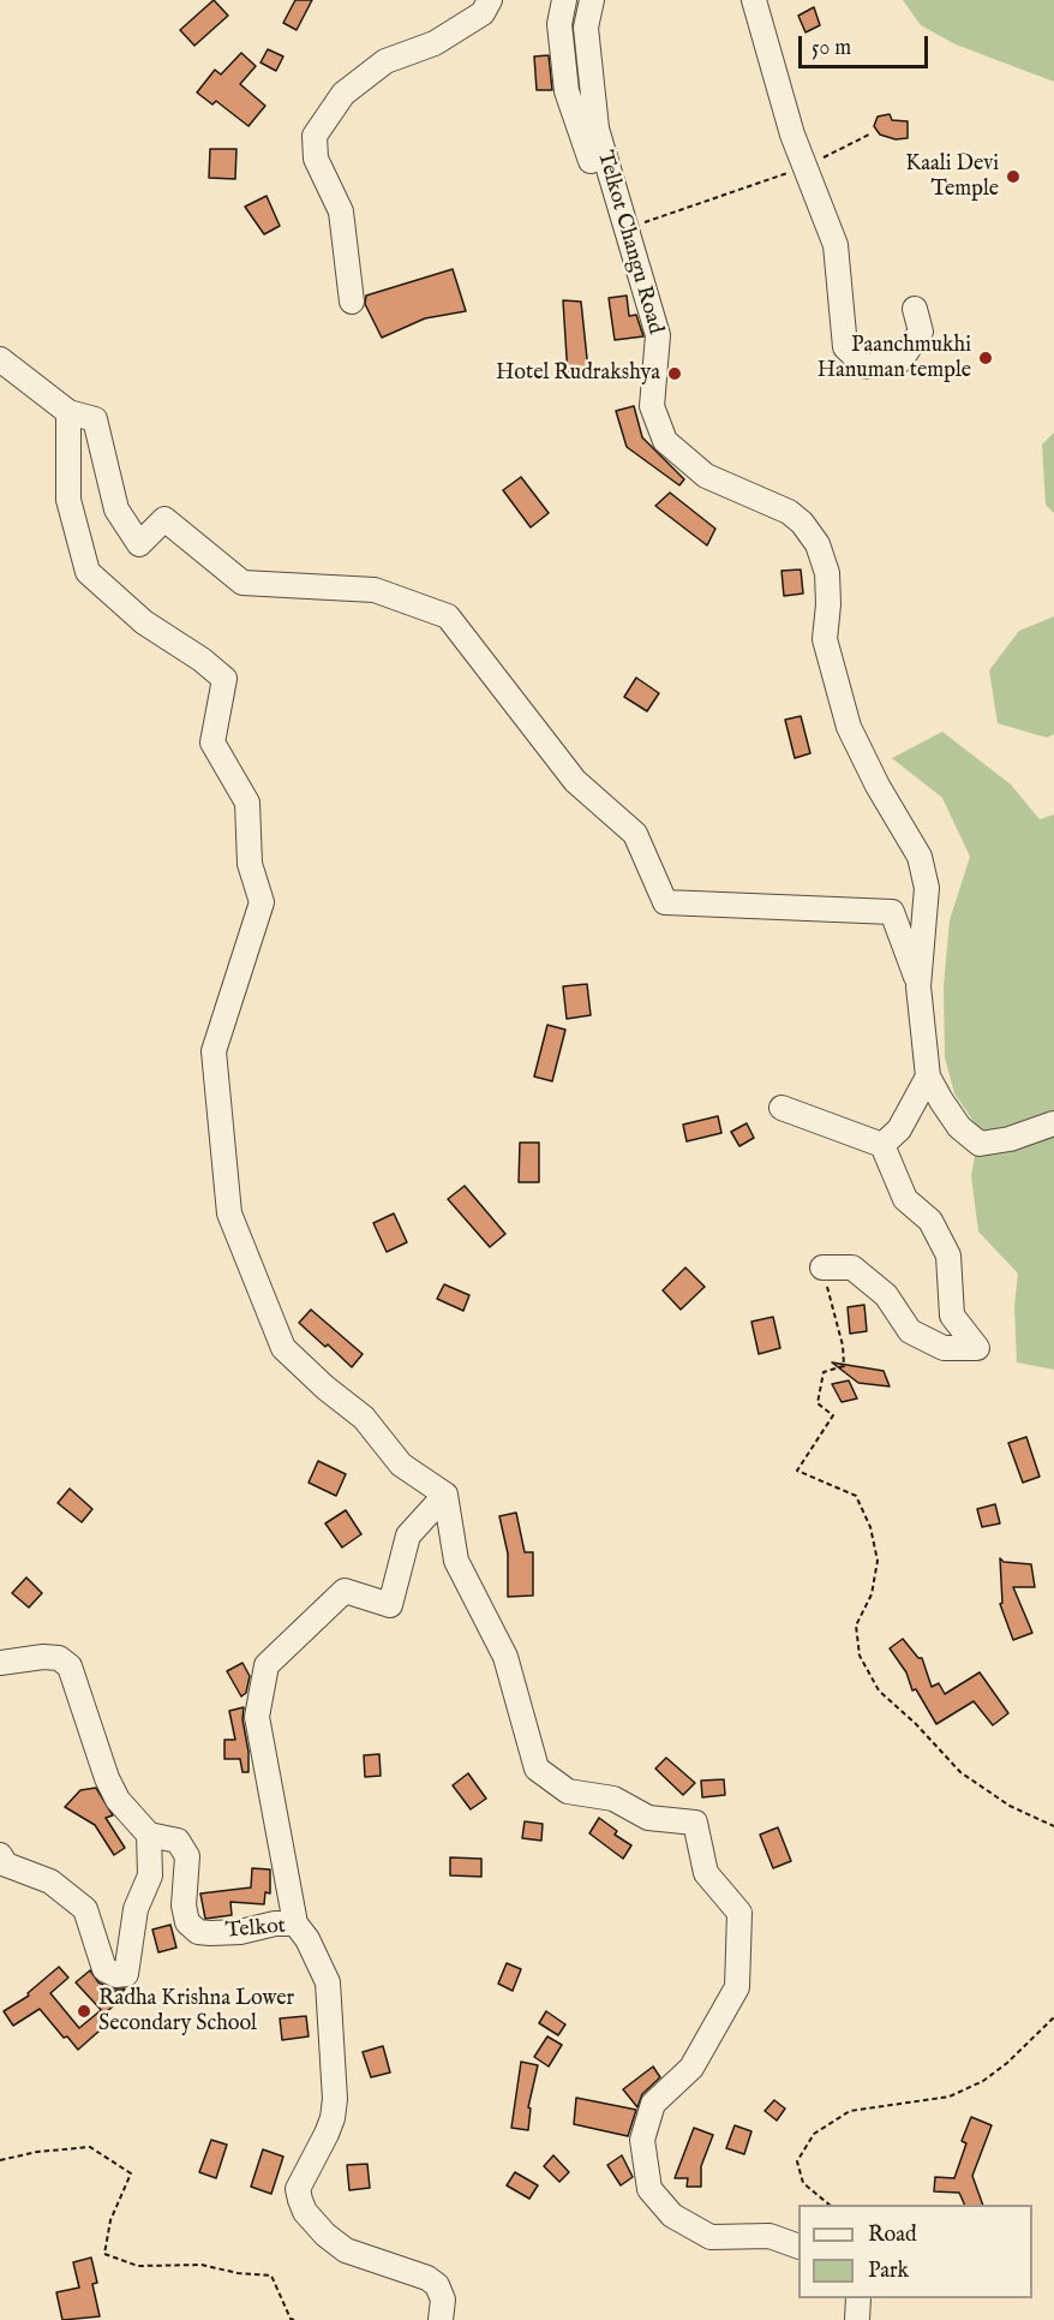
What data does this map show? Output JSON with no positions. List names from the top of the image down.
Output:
{
  "streets": {
    "street": ["Telkot Changu Road", "Telkot"]
  },
  "places": [
    "Kaali Devi Temple",
    "Paanchmukhi Hanuman temple",
    "Hotel Rudrakshya",
    "Radha Krishna Lower Secondary School"
  ],
  "legend": ["Road", "Park"],
  "scale_bar": "50 m"
}
